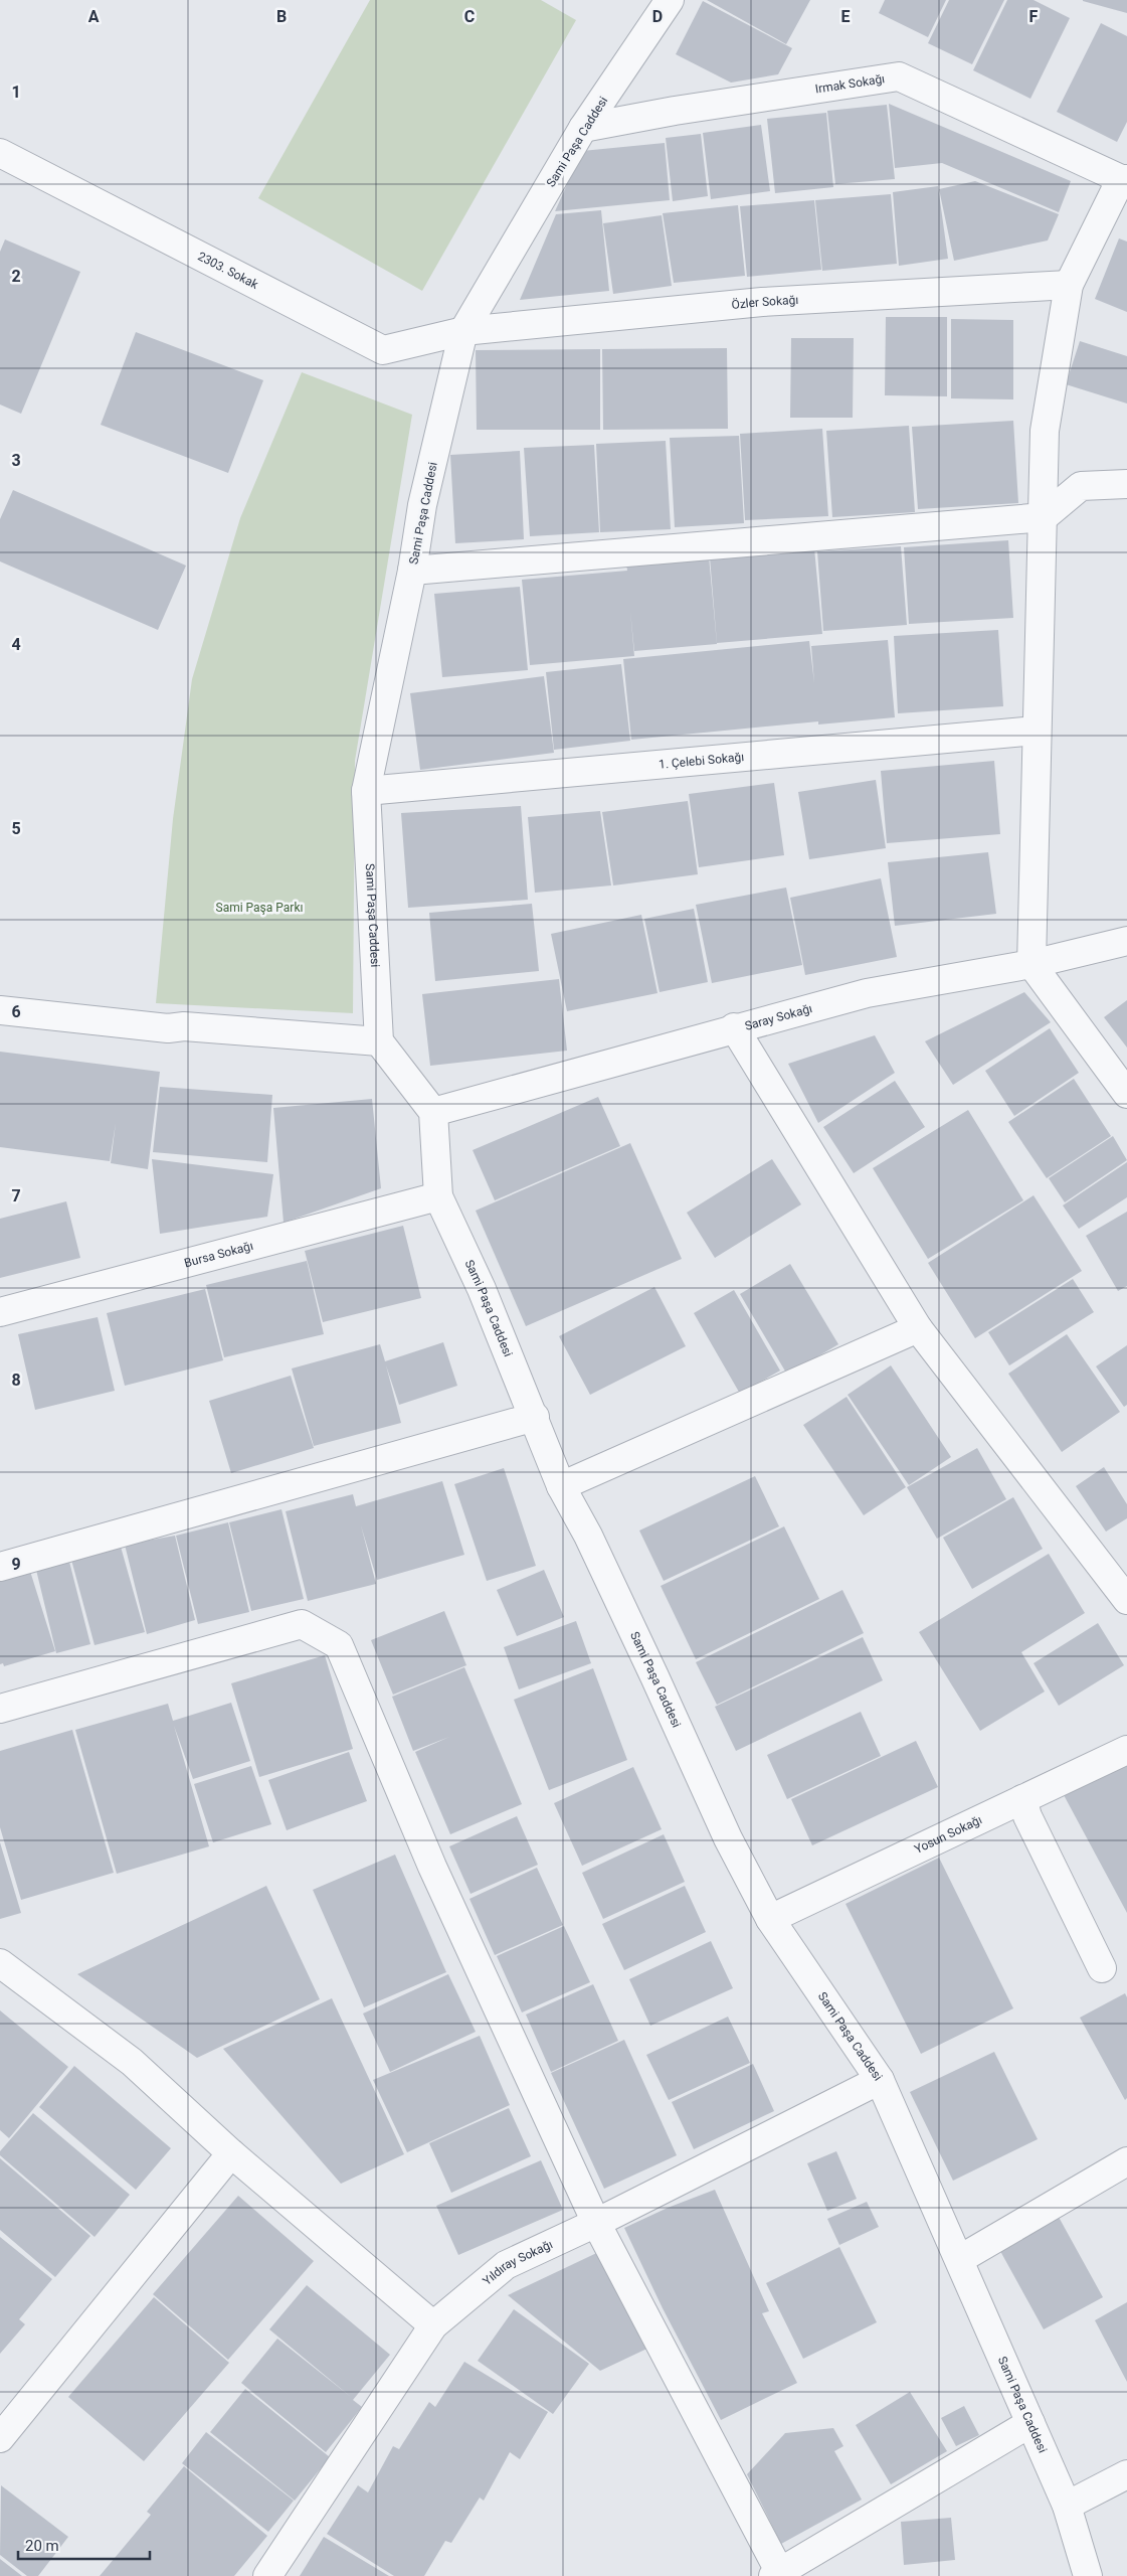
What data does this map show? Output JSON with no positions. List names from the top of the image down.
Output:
{
  "streets": {
    "street": [
      "Irmak Sokağı",
      "Sami Paşa Caddesi",
      "2303. Sokak",
      "Özler Sokağı",
      "1. Çelebi Sokağı",
      "Saray Sokağı",
      "Bursa Sokağı",
      "Yosun Sokağı",
      "Yıldıray Sokağı"
    ]
  },
  "crossings": [
    ["Irmak Sokağı", "Sami Paşa Caddesi"],
    ["Sami Paşa Caddesi", "2303. Sokak"],
    ["Sami Paşa Caddesi", "Özler Sokağı"],
    ["Sami Paşa Caddesi", "1. Çelebi Sokağı"],
    ["Sami Paşa Caddesi", "Saray Sokağı"],
    ["Sami Paşa Caddesi", "Bursa Sokağı"],
    ["Sami Paşa Caddesi", "Yosun Sokağı"],
    ["Sami Paşa Caddesi", "Yıldıray Sokağı"],
    ["2303. Sokak", "Özler Sokağı"]
  ],
  "parks": ["Sami Paşa Parkı"],
  "scale_bar": "20 m",
  "grid": {
    "columns": [
      "A",
      "B",
      "C",
      "D",
      "E",
      "F"
    ],
    "rows": [
      "1",
      "2",
      "3",
      "4",
      "5",
      "6",
      "7",
      "8",
      "9"
    ]
  }
}
